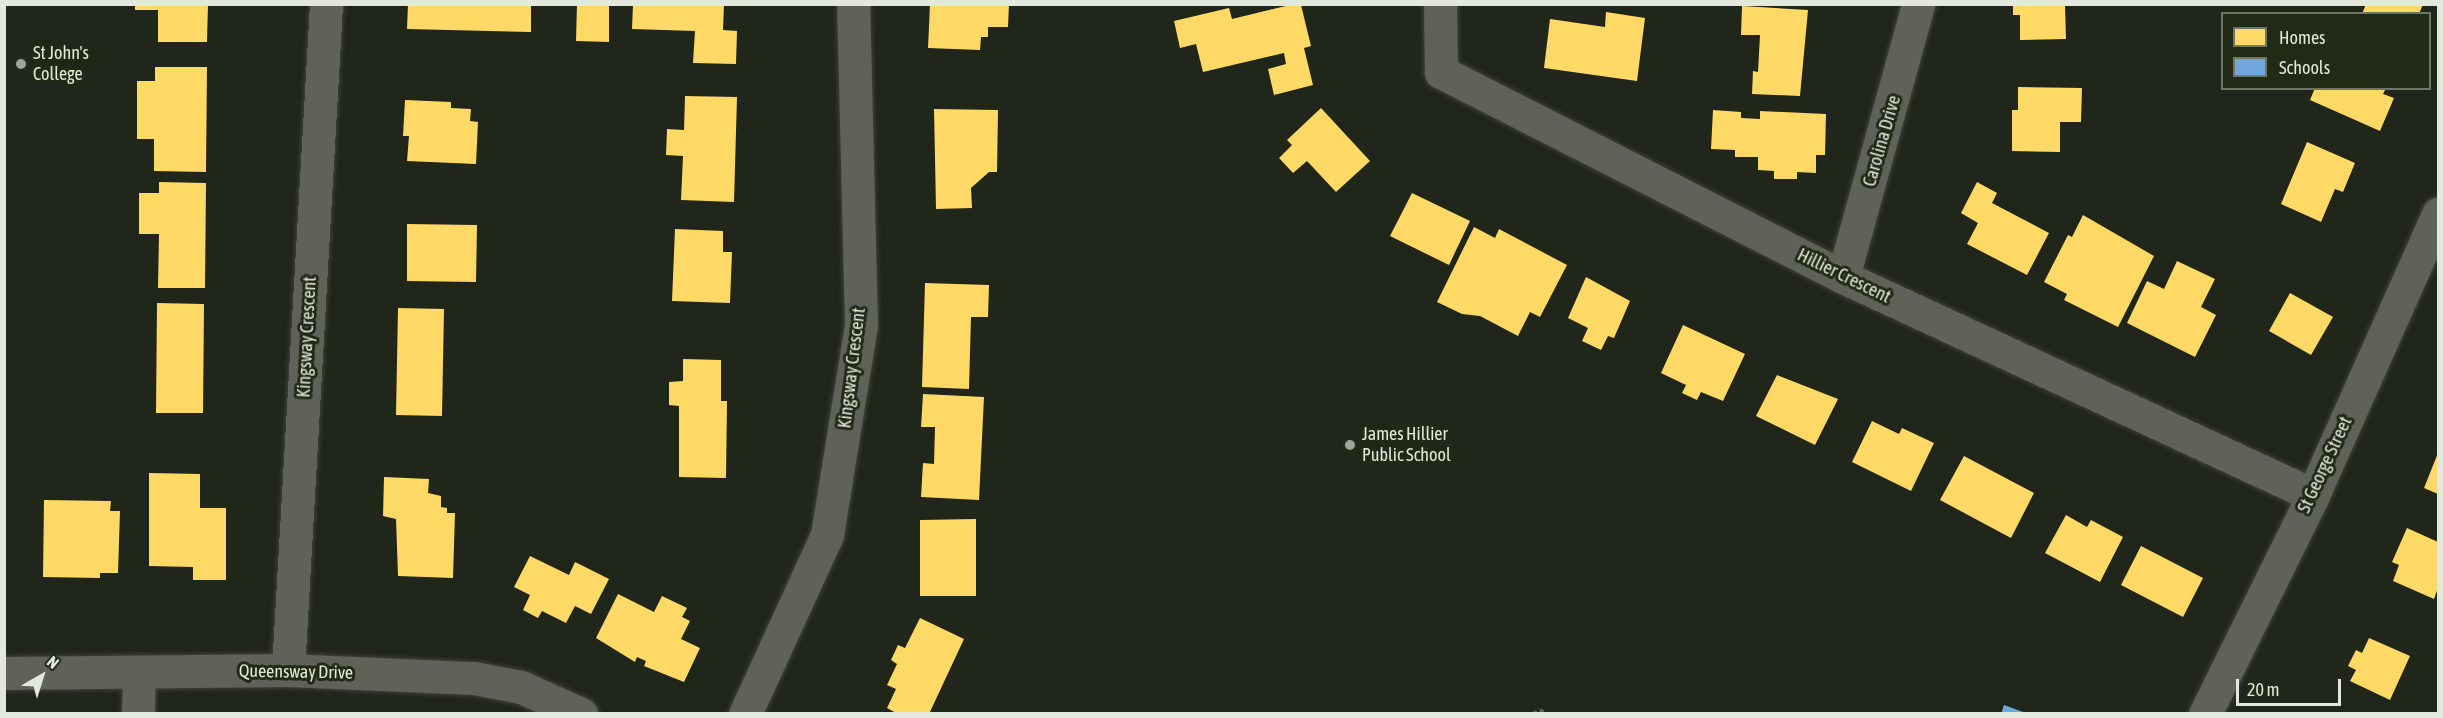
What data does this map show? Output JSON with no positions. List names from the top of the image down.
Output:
{
  "streets": {
    "street": [
      "Carolina Drive",
      "Hillier Crescent",
      "Kingsway Crescent",
      "St George Street",
      "Queensway Drive"
    ]
  },
  "crossings": [
    ["Carolina Drive", "Hillier Crescent"],
    ["Hillier Crescent", "St George Street"],
    ["Kingsway Crescent", "Queensway Drive"]
  ],
  "places": ["St John's College", "James Hillier Public School"],
  "legend": ["Homes", "Schools"],
  "scale_bar": "20 m",
  "north": "top right"
}
